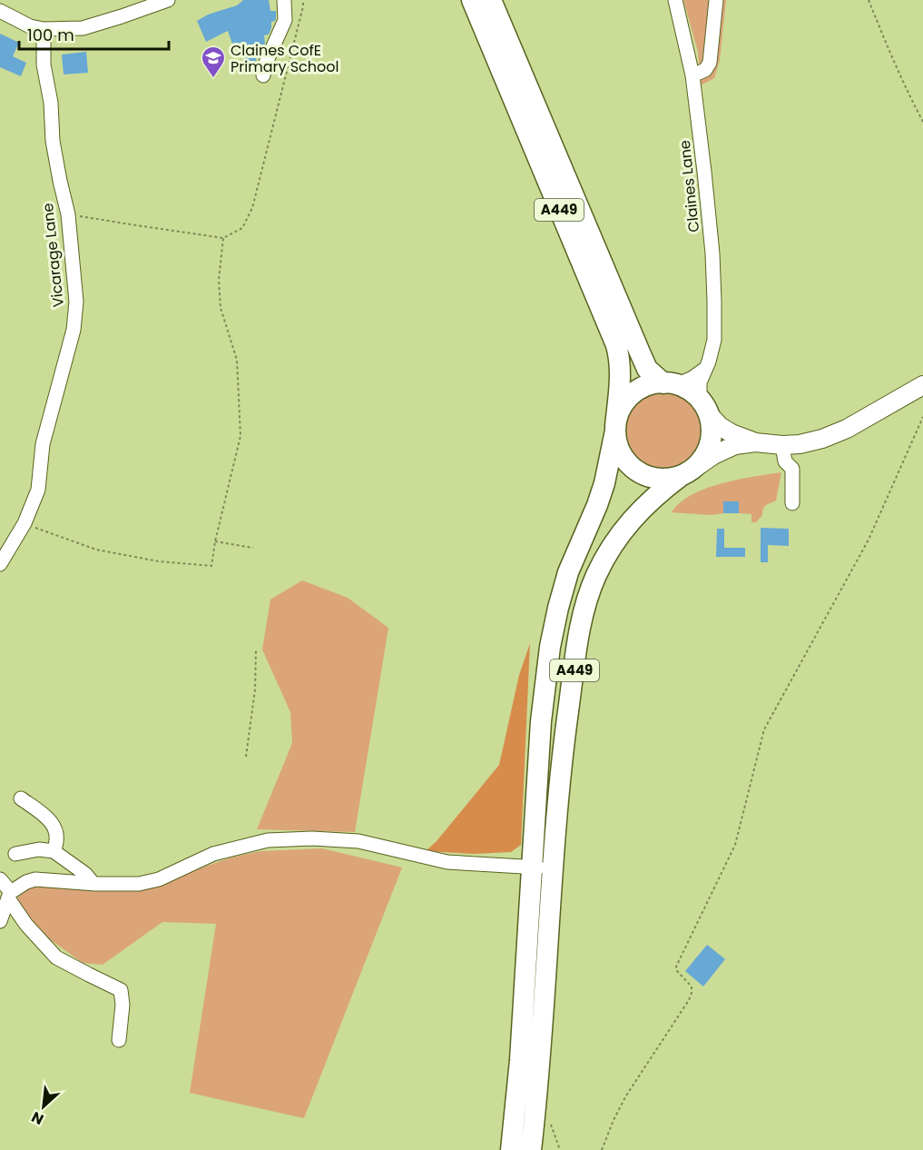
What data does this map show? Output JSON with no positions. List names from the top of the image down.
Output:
{
  "streets": {
    "highway": ["A449"],
    "street": ["Claines Lane", "Vicarage Lane"]
  },
  "crossings": [
    ["Claines Lane", "A449"]
  ],
  "places": {
    "school or university": ["Claines CofE Primary School"]
  },
  "scale_bar": "100 m",
  "north": "bottom left"
}
